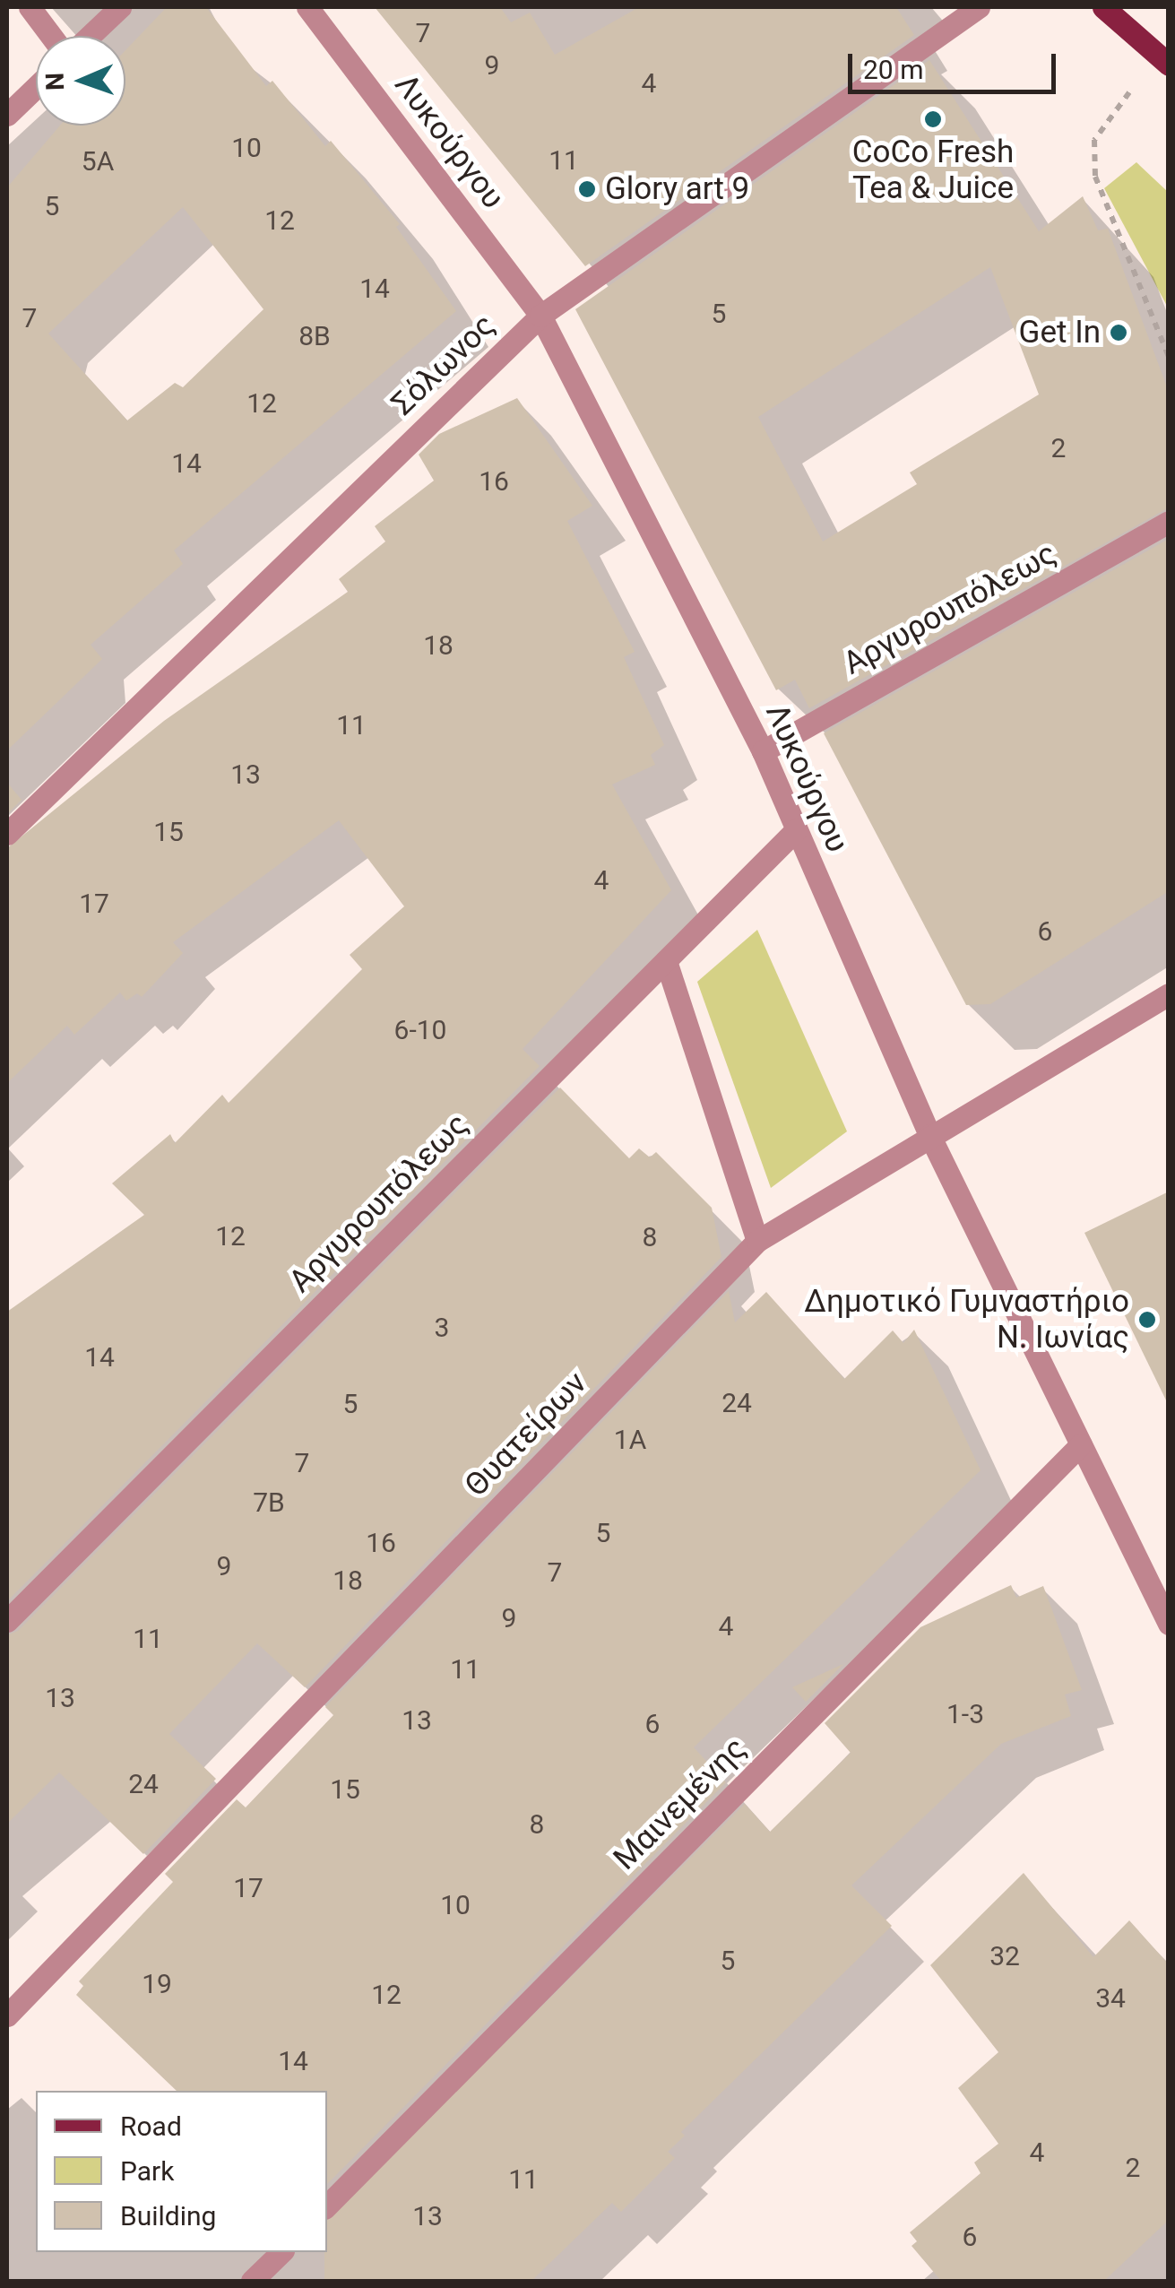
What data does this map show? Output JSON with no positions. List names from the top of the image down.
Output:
{
  "streets": {
    "street": [
      "Λυκούργου",
      "Σόλωνος",
      "Αργυρουπόλεως",
      "Θυατείρων",
      "Μαινεμένης"
    ]
  },
  "crossings": [
    ["Λυκούργου", "Σόλωνος"],
    ["Λυκούργου", "Αργυρουπόλεως"],
    ["Λυκούργου", "Θυατείρων"],
    ["Λυκούργου", "Μαινεμένης"]
  ],
  "places": [
    "CoCo Fresh Tea & Juice",
    "Glory art 9",
    "Get In",
    "Δημοτικό Γυμναστήριο Ν. Ιωνίας"
  ],
  "house_numbers": [
    "7",
    "9",
    "4",
    "10",
    "11",
    "5Α",
    "5",
    "12",
    "14",
    "5",
    "7",
    "8Β",
    "12",
    "2",
    "14",
    "16",
    "18",
    "11",
    "13",
    "15",
    "4",
    "17",
    "6",
    "6-10",
    "12",
    "8",
    "3",
    "14",
    "24",
    "5",
    "1Α",
    "7",
    "7Β",
    "5",
    "16",
    "9",
    "7",
    "18",
    "9",
    "4",
    "11",
    "11",
    "13",
    "1-3",
    "13",
    "6",
    "24",
    "15",
    "8",
    "17",
    "10",
    "32",
    "5",
    "19",
    "12",
    "34",
    "14",
    "4",
    "2",
    "11",
    "13",
    "6"
  ],
  "legend": ["Road", "Park", "Building"],
  "scale_bar": "20 m",
  "north": "left"
}
